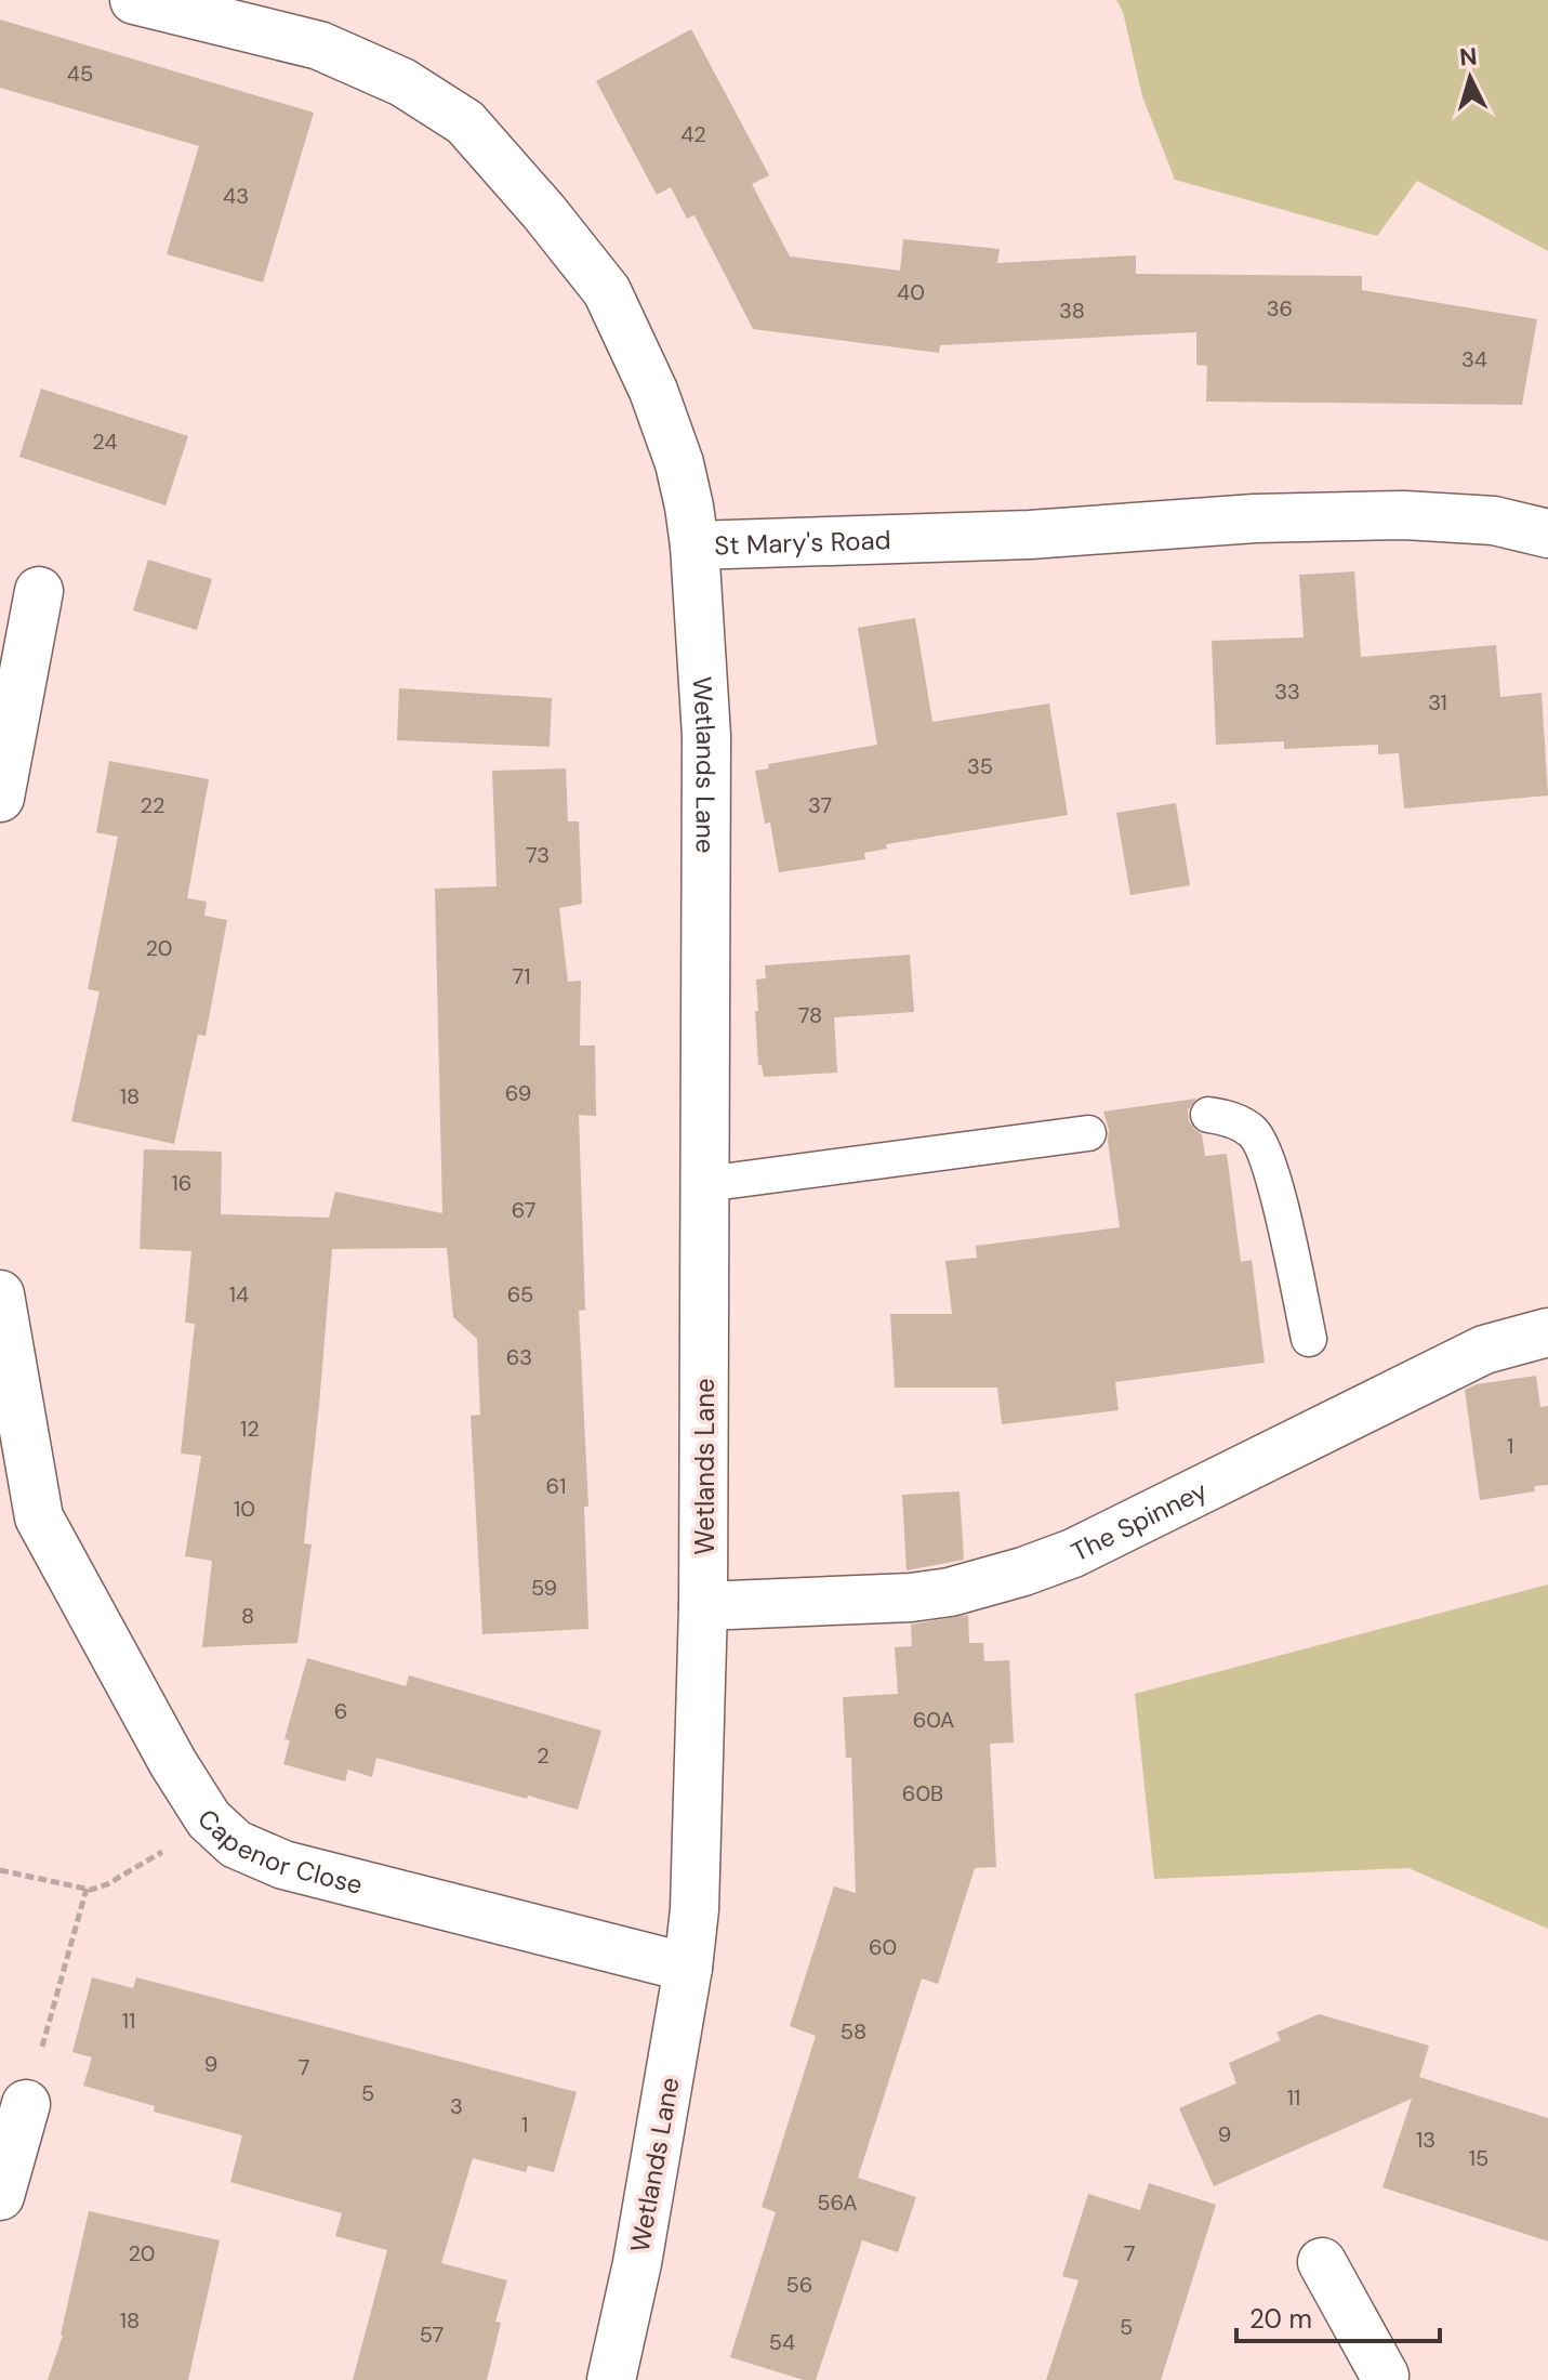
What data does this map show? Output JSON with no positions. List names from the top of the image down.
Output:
{
  "streets": {
    "street": [
      "St Mary's Road",
      "Wetlands Lane",
      "The Spinney",
      "Capenor Close"
    ]
  },
  "crossings": [
    ["St Mary's Road", "Wetlands Lane"],
    ["Wetlands Lane", "The Spinney"],
    ["Wetlands Lane", "Capenor Close"]
  ],
  "house_numbers": [
    "45",
    "42",
    "43",
    "40",
    "36",
    "38",
    "34",
    "24",
    "33",
    "31",
    "35",
    "22",
    "37",
    "73",
    "20",
    "71",
    "78",
    "69",
    "18",
    "16",
    "67",
    "14",
    "65",
    "63",
    "12",
    "1",
    "61",
    "10",
    "59",
    "8",
    "6",
    "60A",
    "2",
    "60B",
    "60",
    "11",
    "58",
    "9",
    "7",
    "5",
    "11",
    "3",
    "1",
    "9",
    "13",
    "15",
    "56A",
    "20",
    "7",
    "56",
    "18",
    "5",
    "57",
    "54"
  ],
  "scale_bar": "20 m",
  "north": "top"
}
